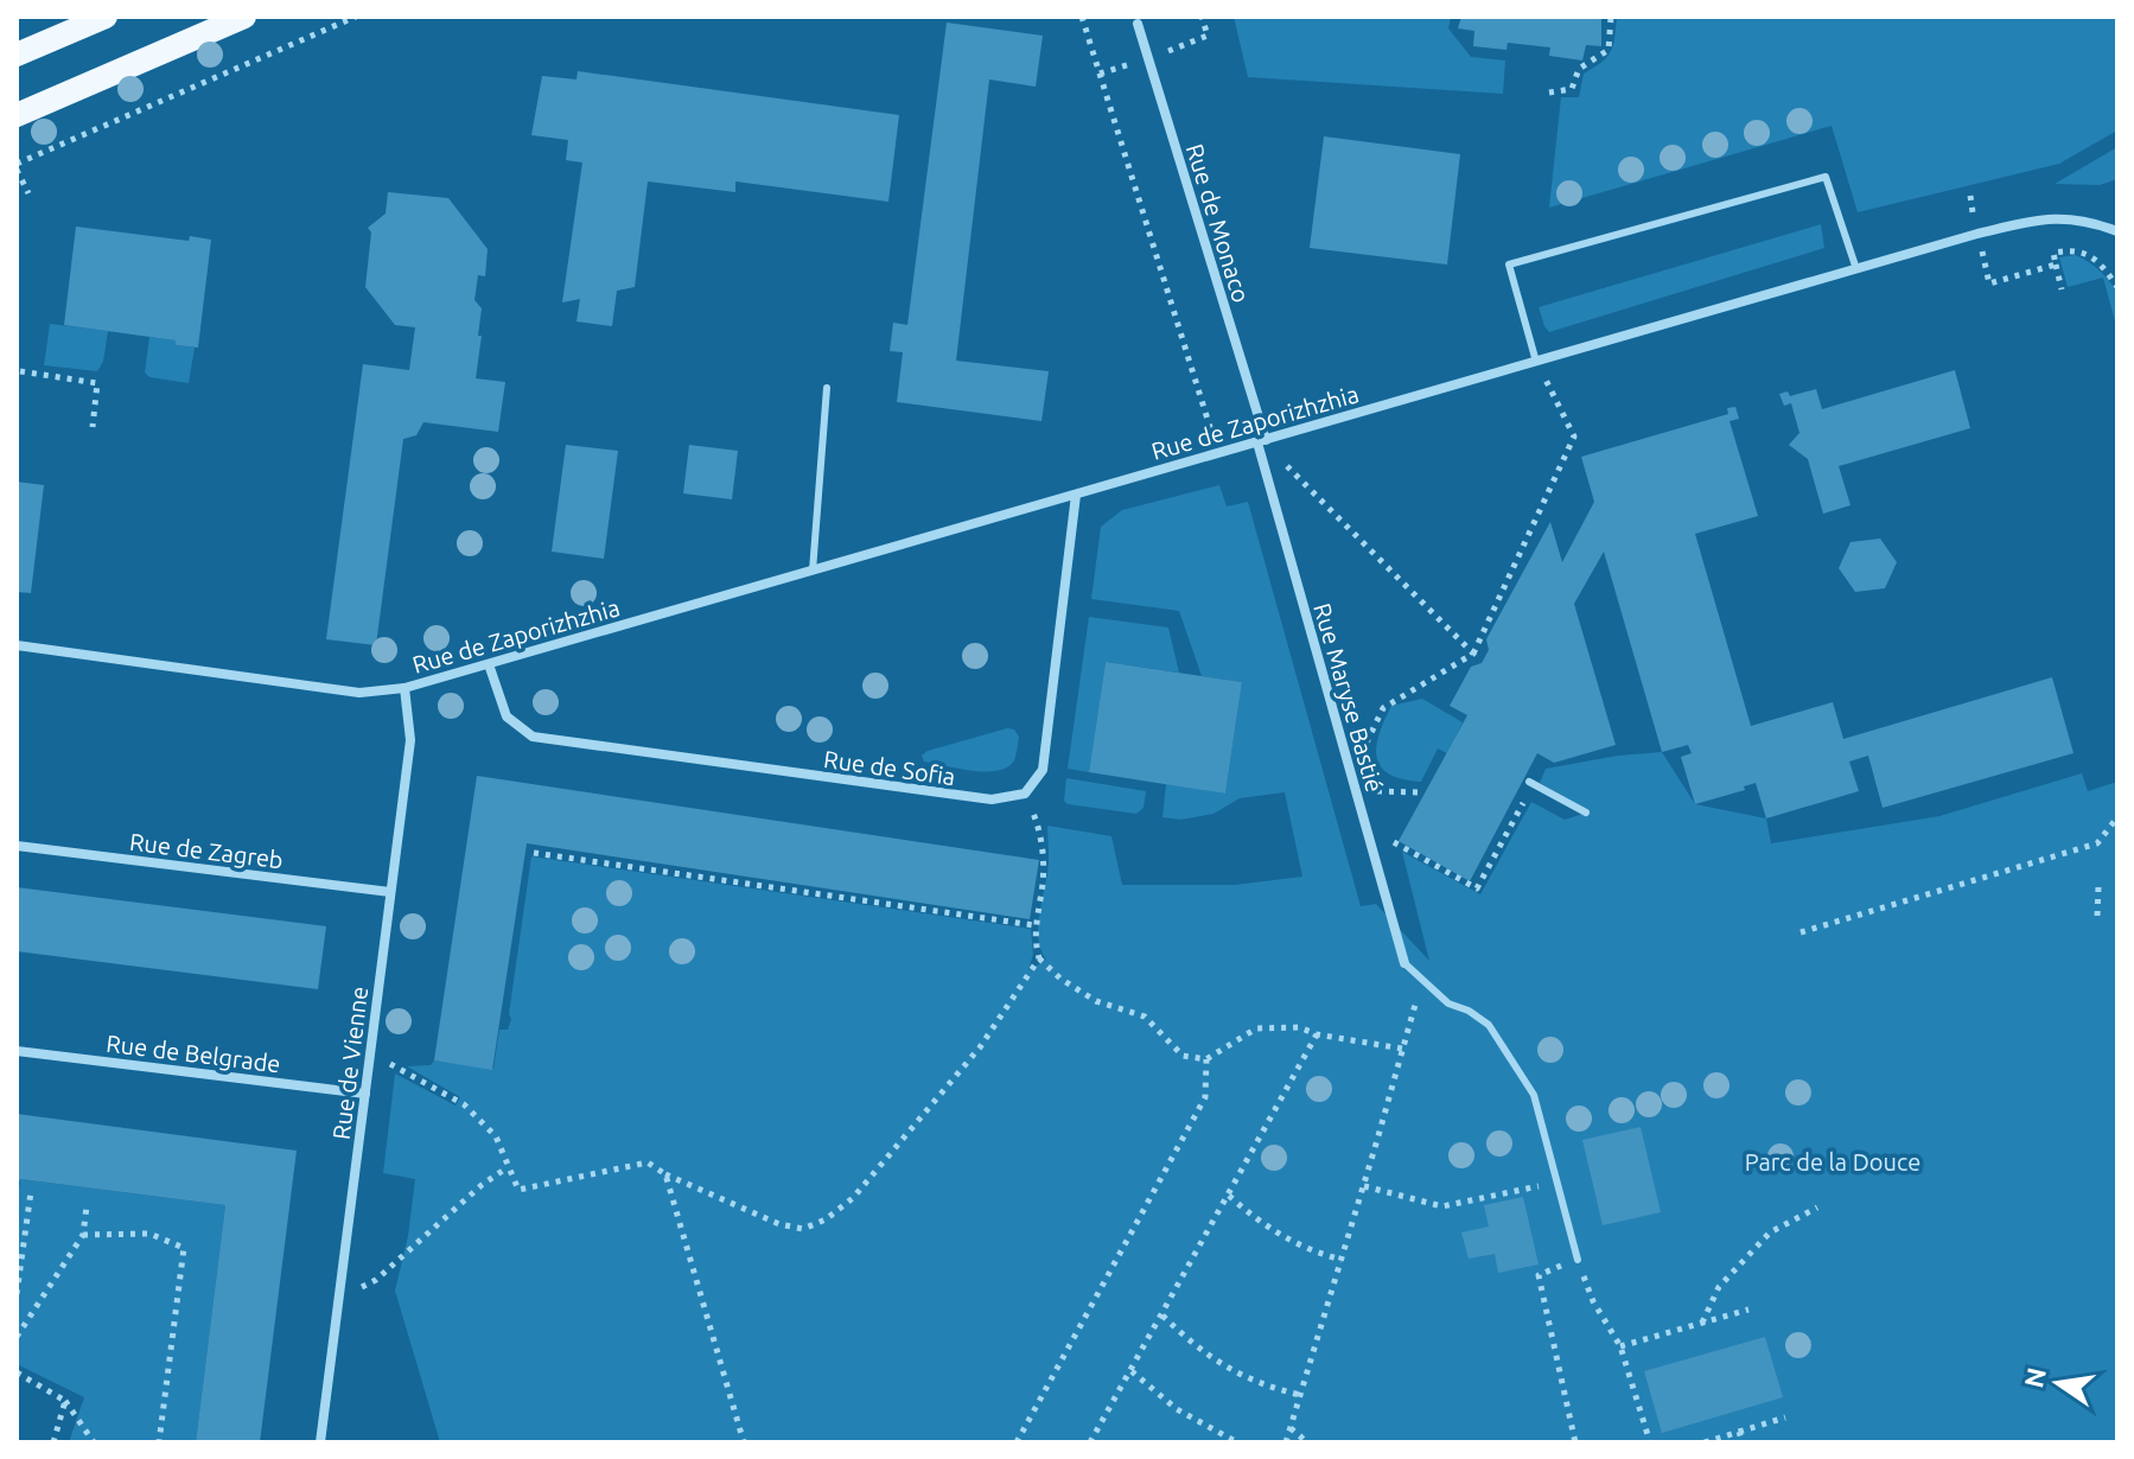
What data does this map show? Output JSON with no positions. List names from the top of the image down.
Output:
{
  "streets": {
    "street": [
      "Rue de Monaco",
      "Rue de Zaporizhzhia",
      "Rue Maryse Bastié",
      "Rue de Sofia",
      "Rue de Zagreb",
      "Rue de Belgrade",
      "Rue de Vienne"
    ]
  },
  "crossings": [
    ["Rue de Monaco", "Rue de Zaporizhzhia"],
    ["Rue de Monaco", "Rue Maryse Bastié"],
    ["Rue de Zaporizhzhia", "Rue Maryse Bastié"],
    ["Rue de Zaporizhzhia", "Rue de Sofia"],
    ["Rue de Zaporizhzhia", "Rue de Vienne"],
    ["Rue de Zagreb", "Rue de Vienne"],
    ["Rue de Belgrade", "Rue de Vienne"]
  ],
  "parks": ["Parc de la Douce"],
  "north": "left"
}
